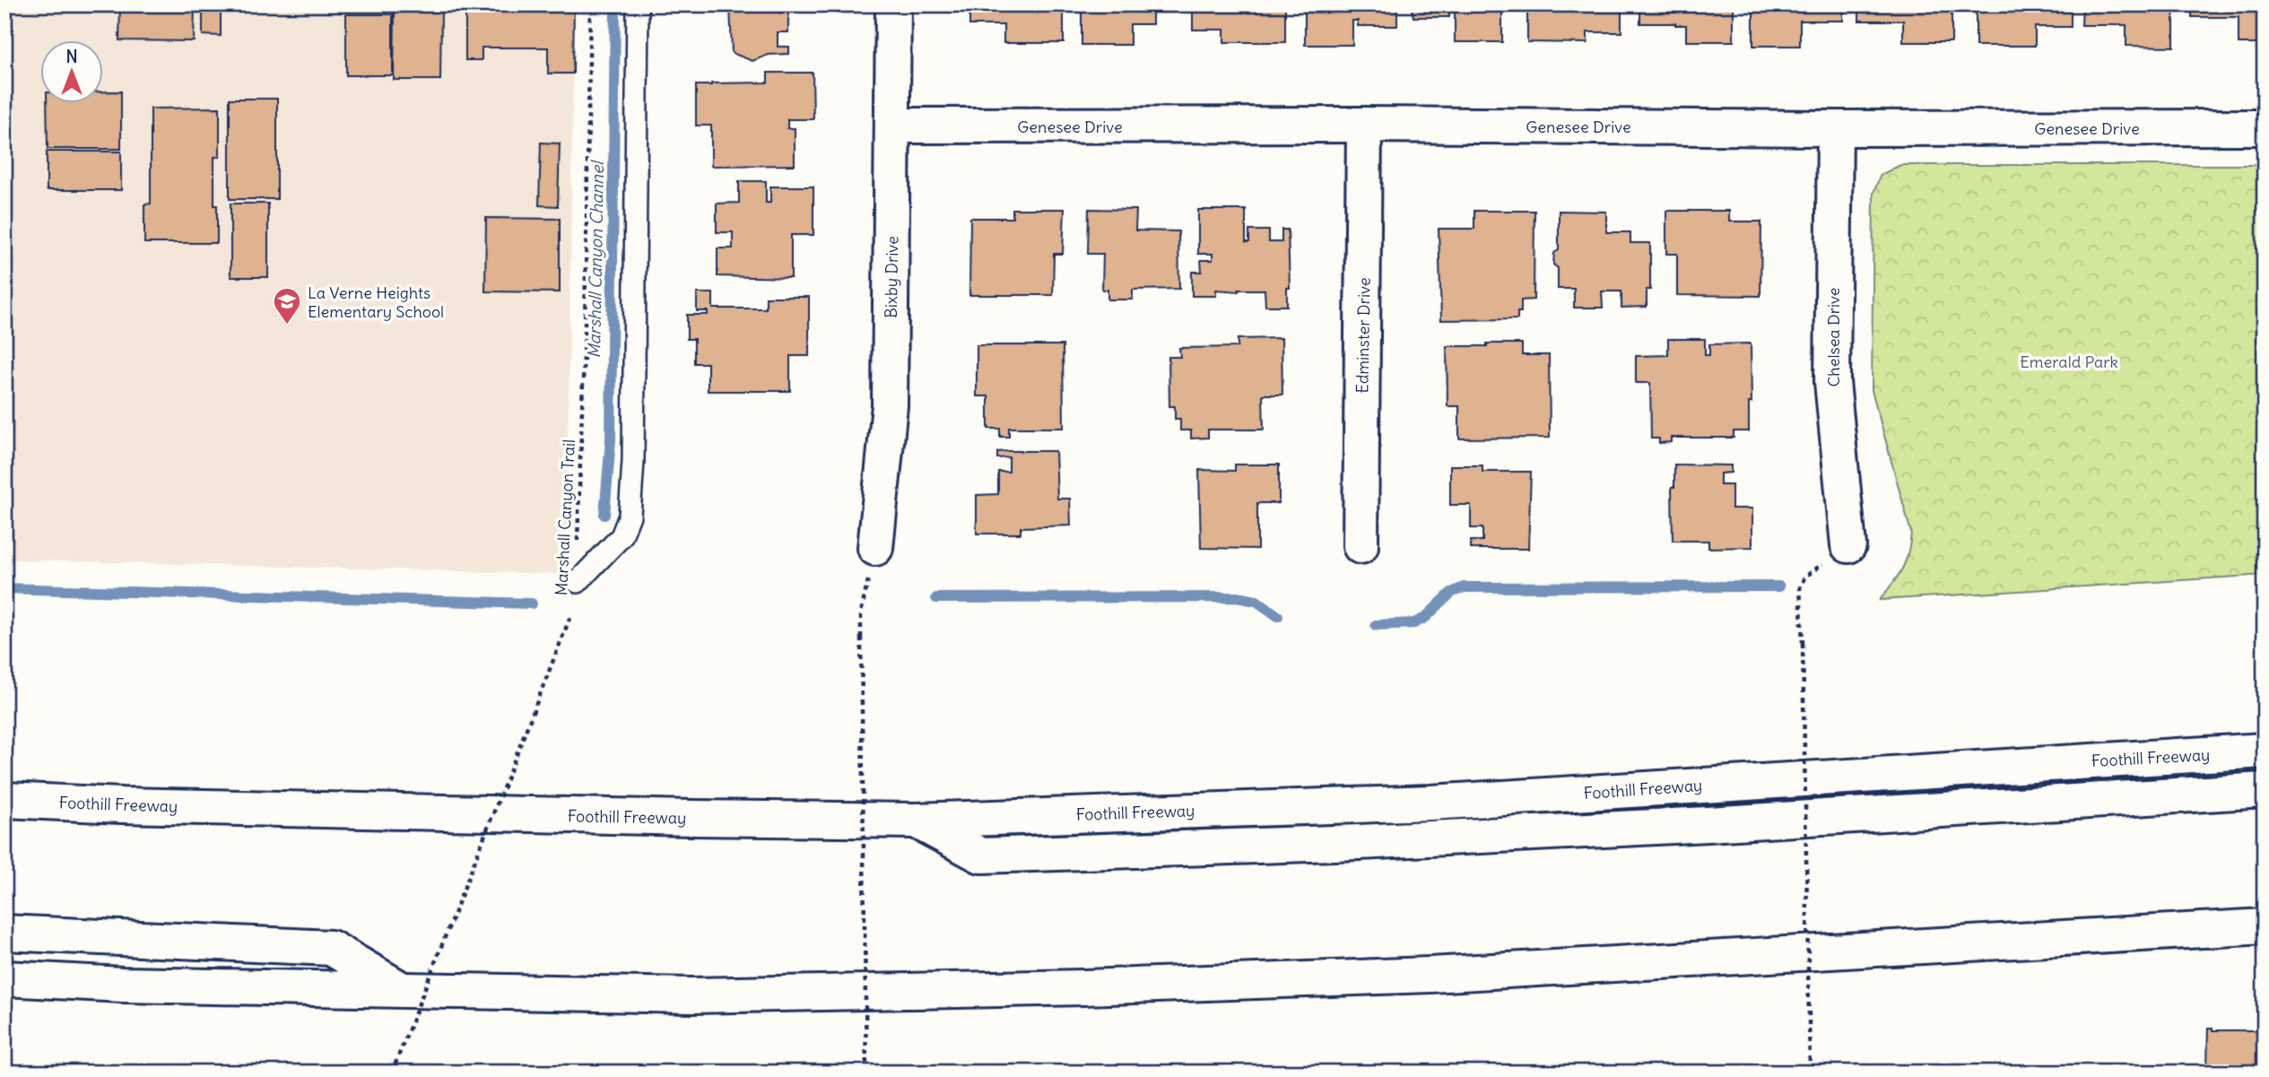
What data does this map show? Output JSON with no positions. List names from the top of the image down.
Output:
{
  "streets": {
    "main road": [
      "Genesee Drive",
      "Bixby Drive",
      "Edminster Drive",
      "Chelsea Drive",
      "Foothill Freeway"
    ],
    "path": ["Marshall Canyon Trail"]
  },
  "crossings": [
    ["Genesee Drive", "Bixby Drive"],
    ["Genesee Drive", "Edminster Drive"],
    ["Genesee Drive", "Chelsea Drive"]
  ],
  "water": ["Marshall Canyon Channel"],
  "parks": ["Emerald Park"],
  "places": {
    "school or university": ["La Verne Heights Elementary School"]
  },
  "north": "top"
}
